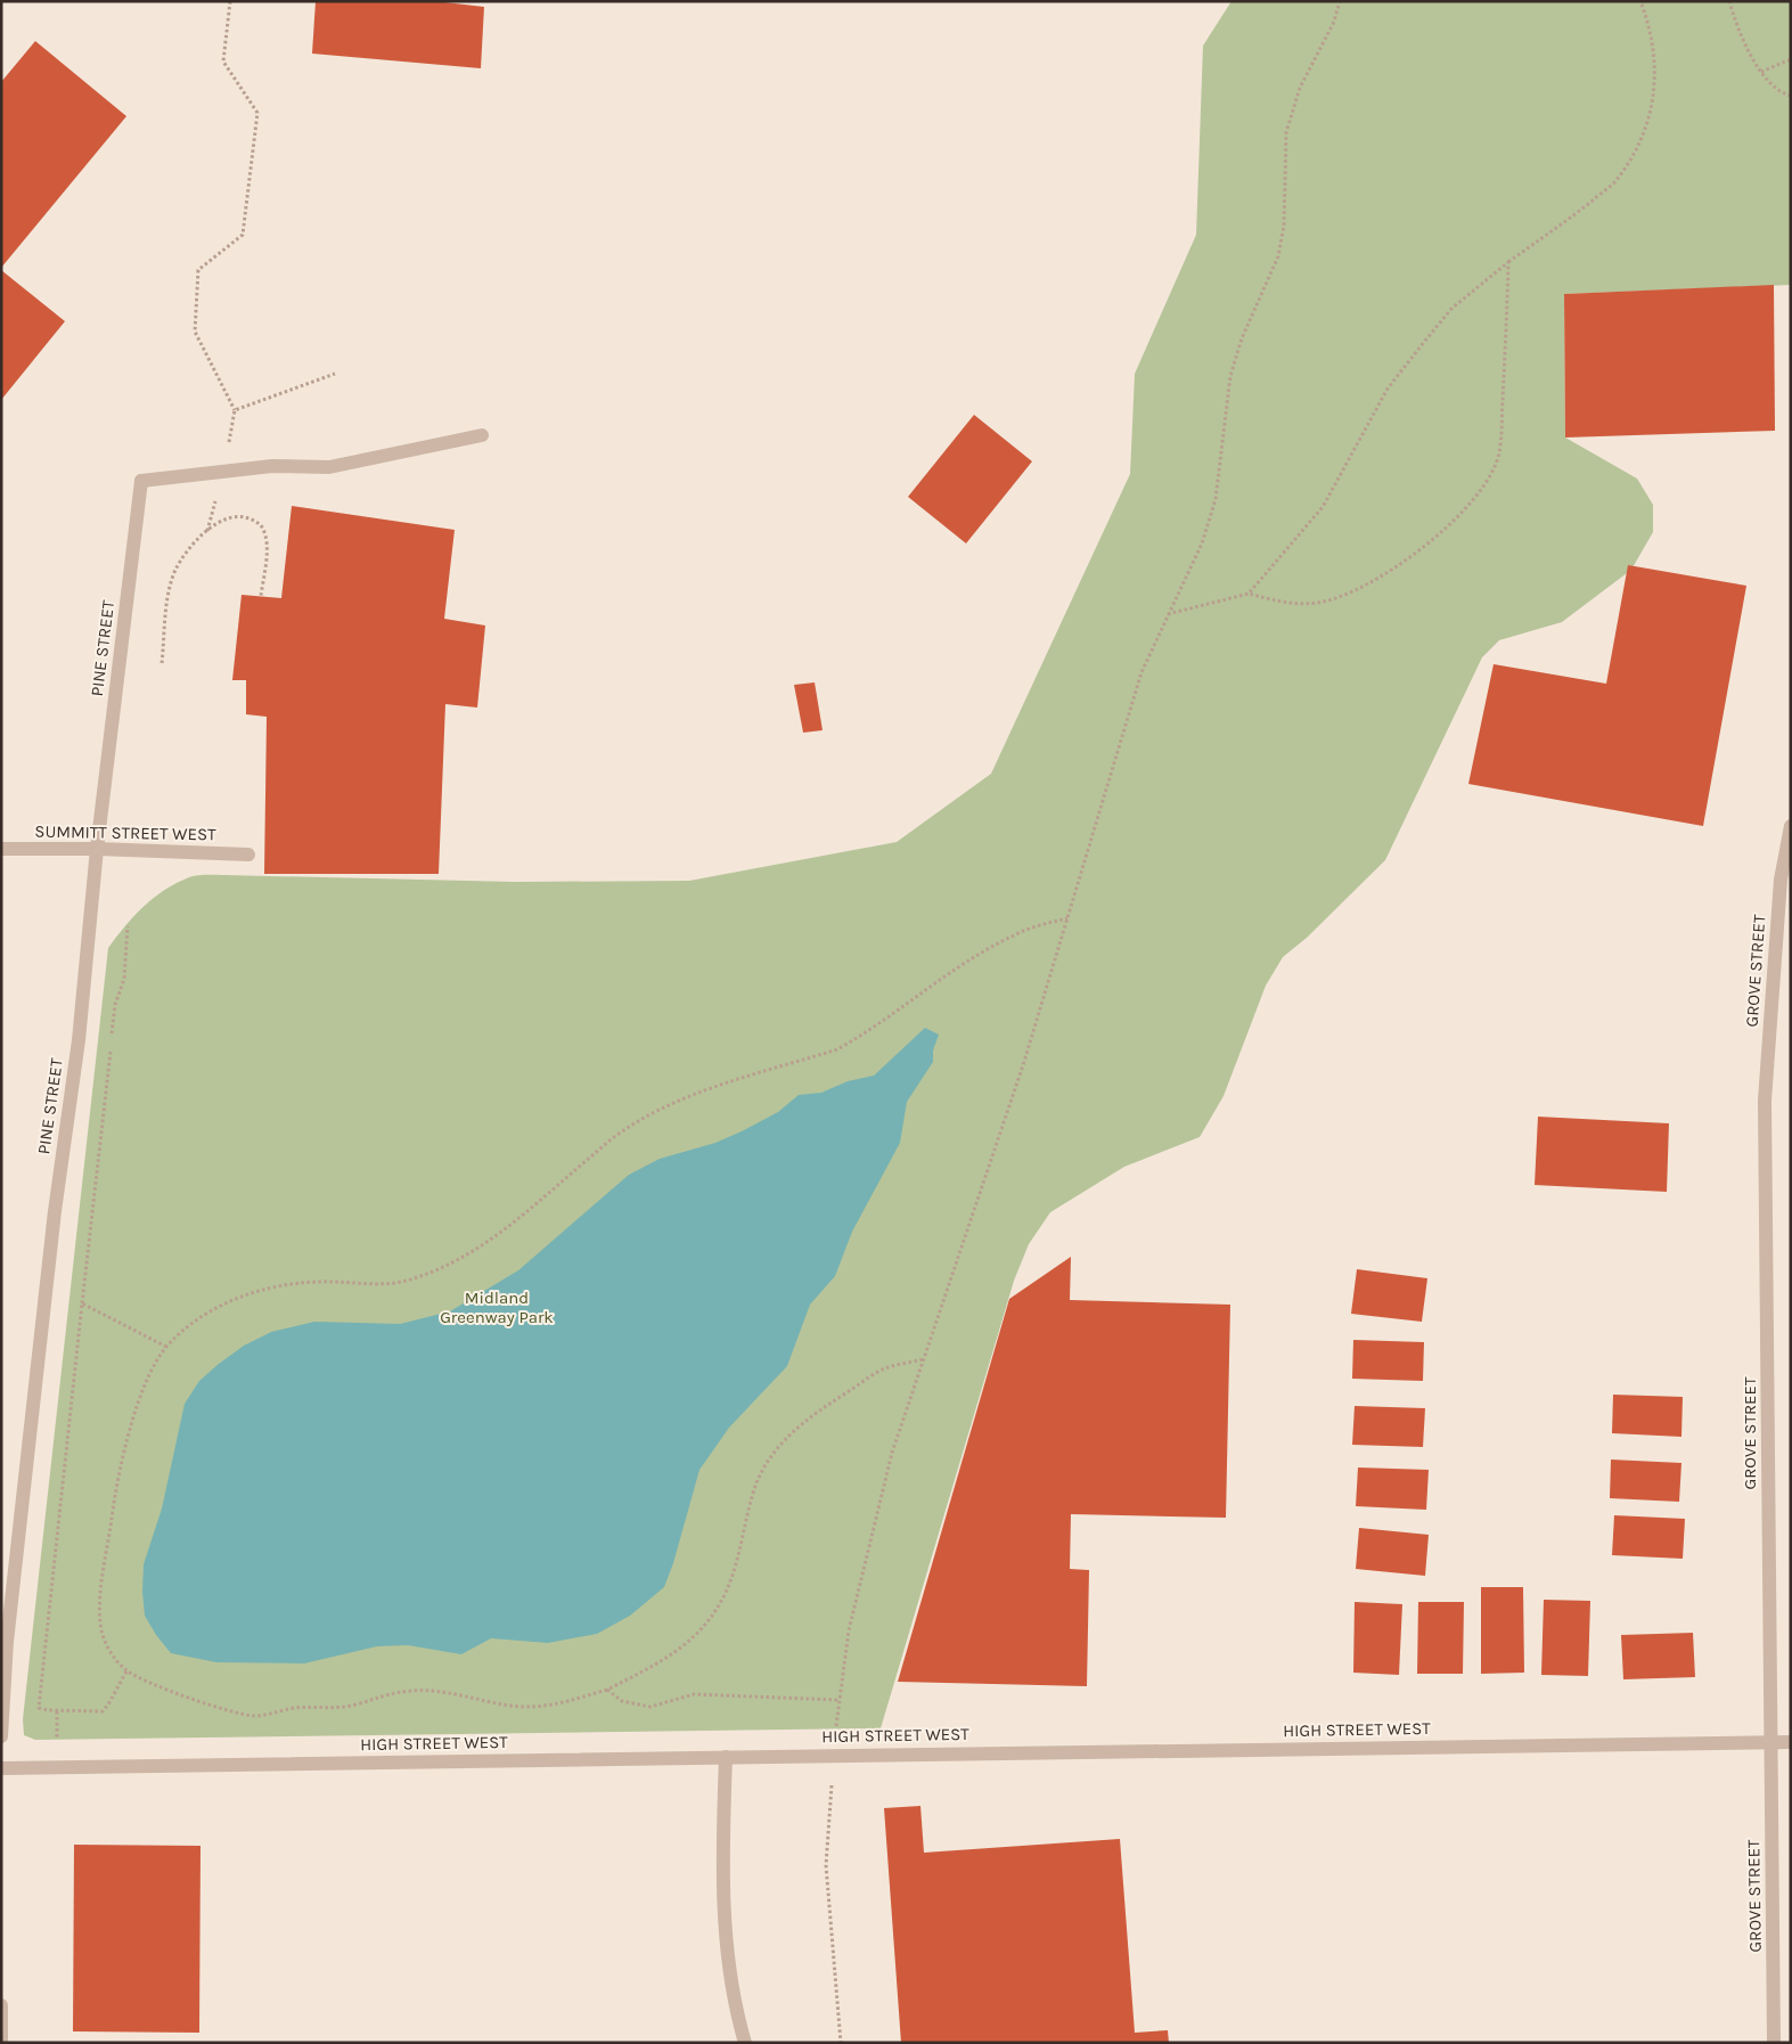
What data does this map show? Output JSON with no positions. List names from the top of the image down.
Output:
{
  "streets": {
    "street": [
      "PINE STREET",
      "SUMMITT STREET WEST",
      "GROVE STREET",
      "HIGH STREET WEST"
    ]
  },
  "crossings": [
    ["PINE STREET", "SUMMITT STREET WEST"],
    ["GROVE STREET", "HIGH STREET WEST"]
  ],
  "parks": ["Midland Greenway Park"]
}
